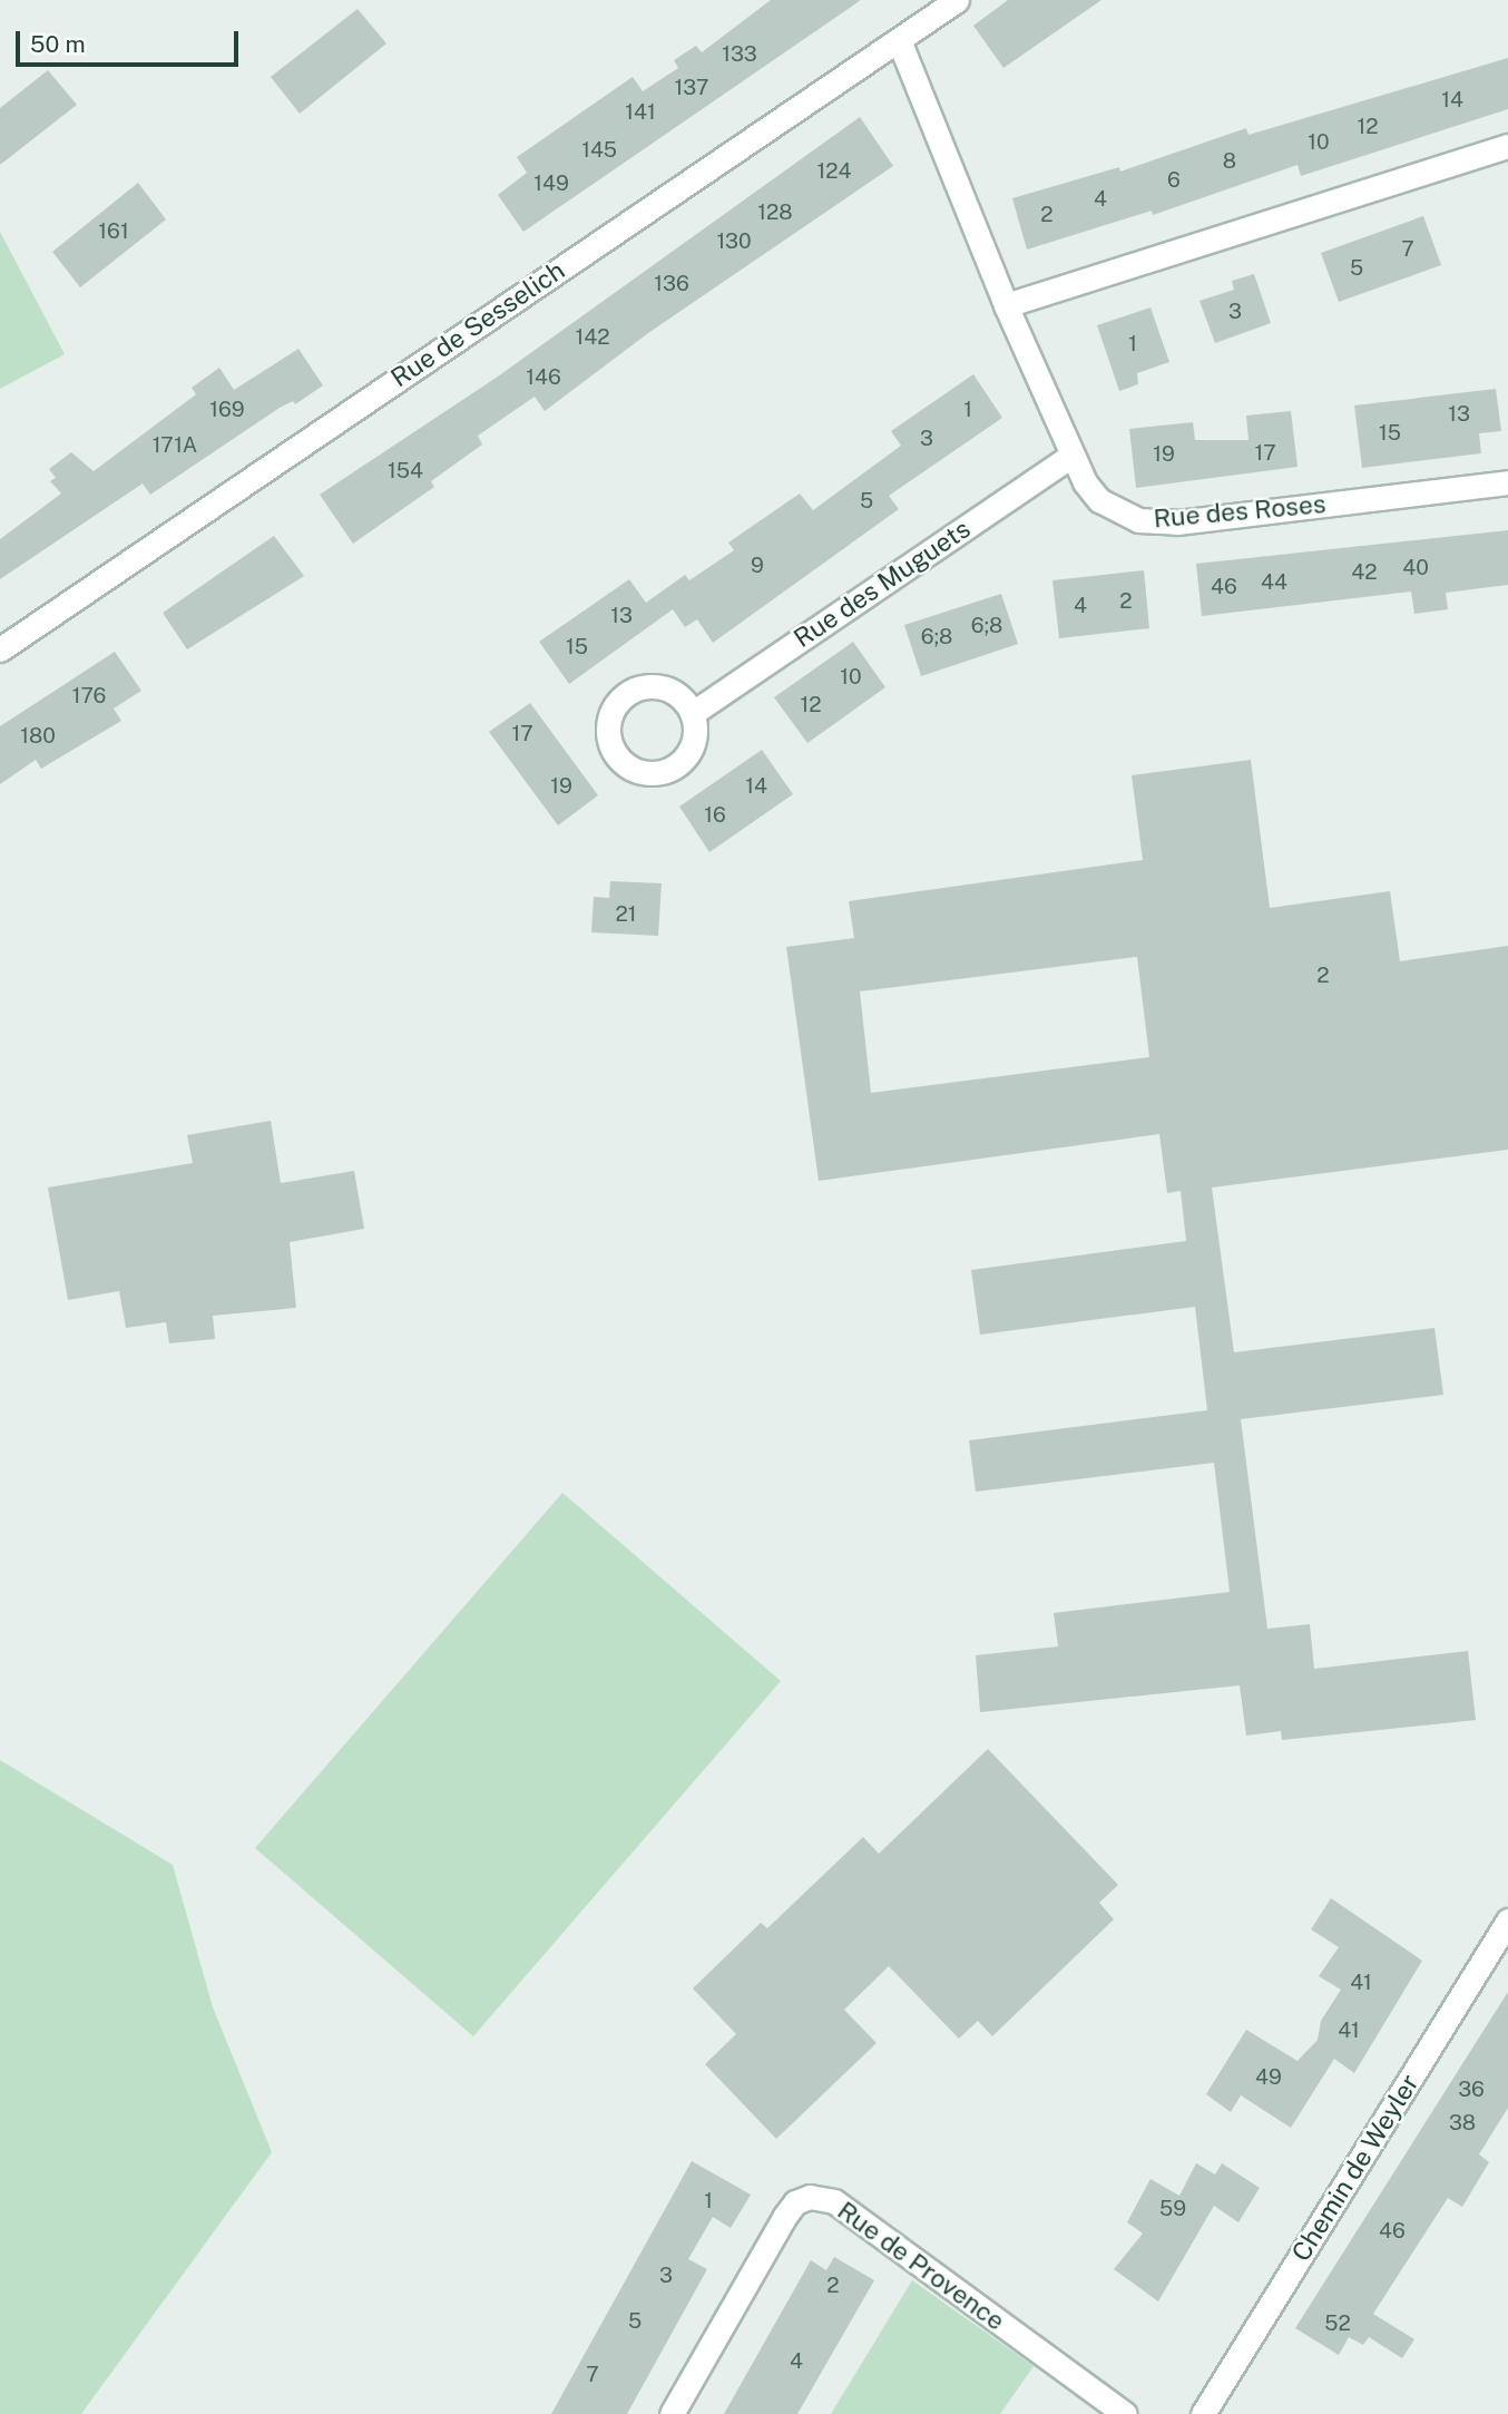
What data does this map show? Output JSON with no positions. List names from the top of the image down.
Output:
{
  "streets": {
    "street": [
      "Rue de Sesselich",
      "Rue des Roses",
      "Rue des Muguets",
      "Chemin de Weyler",
      "Rue de Provence"
    ]
  },
  "crossings": [
    ["Rue de Sesselich", "Rue des Roses"],
    ["Rue des Roses", "Rue des Muguets"]
  ],
  "house_numbers": [
    "133",
    "137",
    "14",
    "141",
    "12",
    "10",
    "145",
    "8",
    "124",
    "6",
    "149",
    "4",
    "128",
    "2",
    "161",
    "130",
    "7",
    "5",
    "136",
    "3",
    "142",
    "1",
    "146",
    "169",
    "1",
    "13",
    "15",
    "3",
    "171A",
    "17",
    "19",
    "154",
    "5",
    "9",
    "40",
    "42",
    "44",
    "46",
    "2",
    "4",
    "13",
    "6;8",
    "6;8",
    "15",
    "10",
    "176",
    "12",
    "17",
    "180",
    "19",
    "14",
    "16",
    "21",
    "2",
    "41",
    "41",
    "49",
    "36",
    "38",
    "1",
    "59",
    "46",
    "3",
    "2",
    "5",
    "52",
    "4",
    "7"
  ],
  "scale_bar": "50 m"
}
